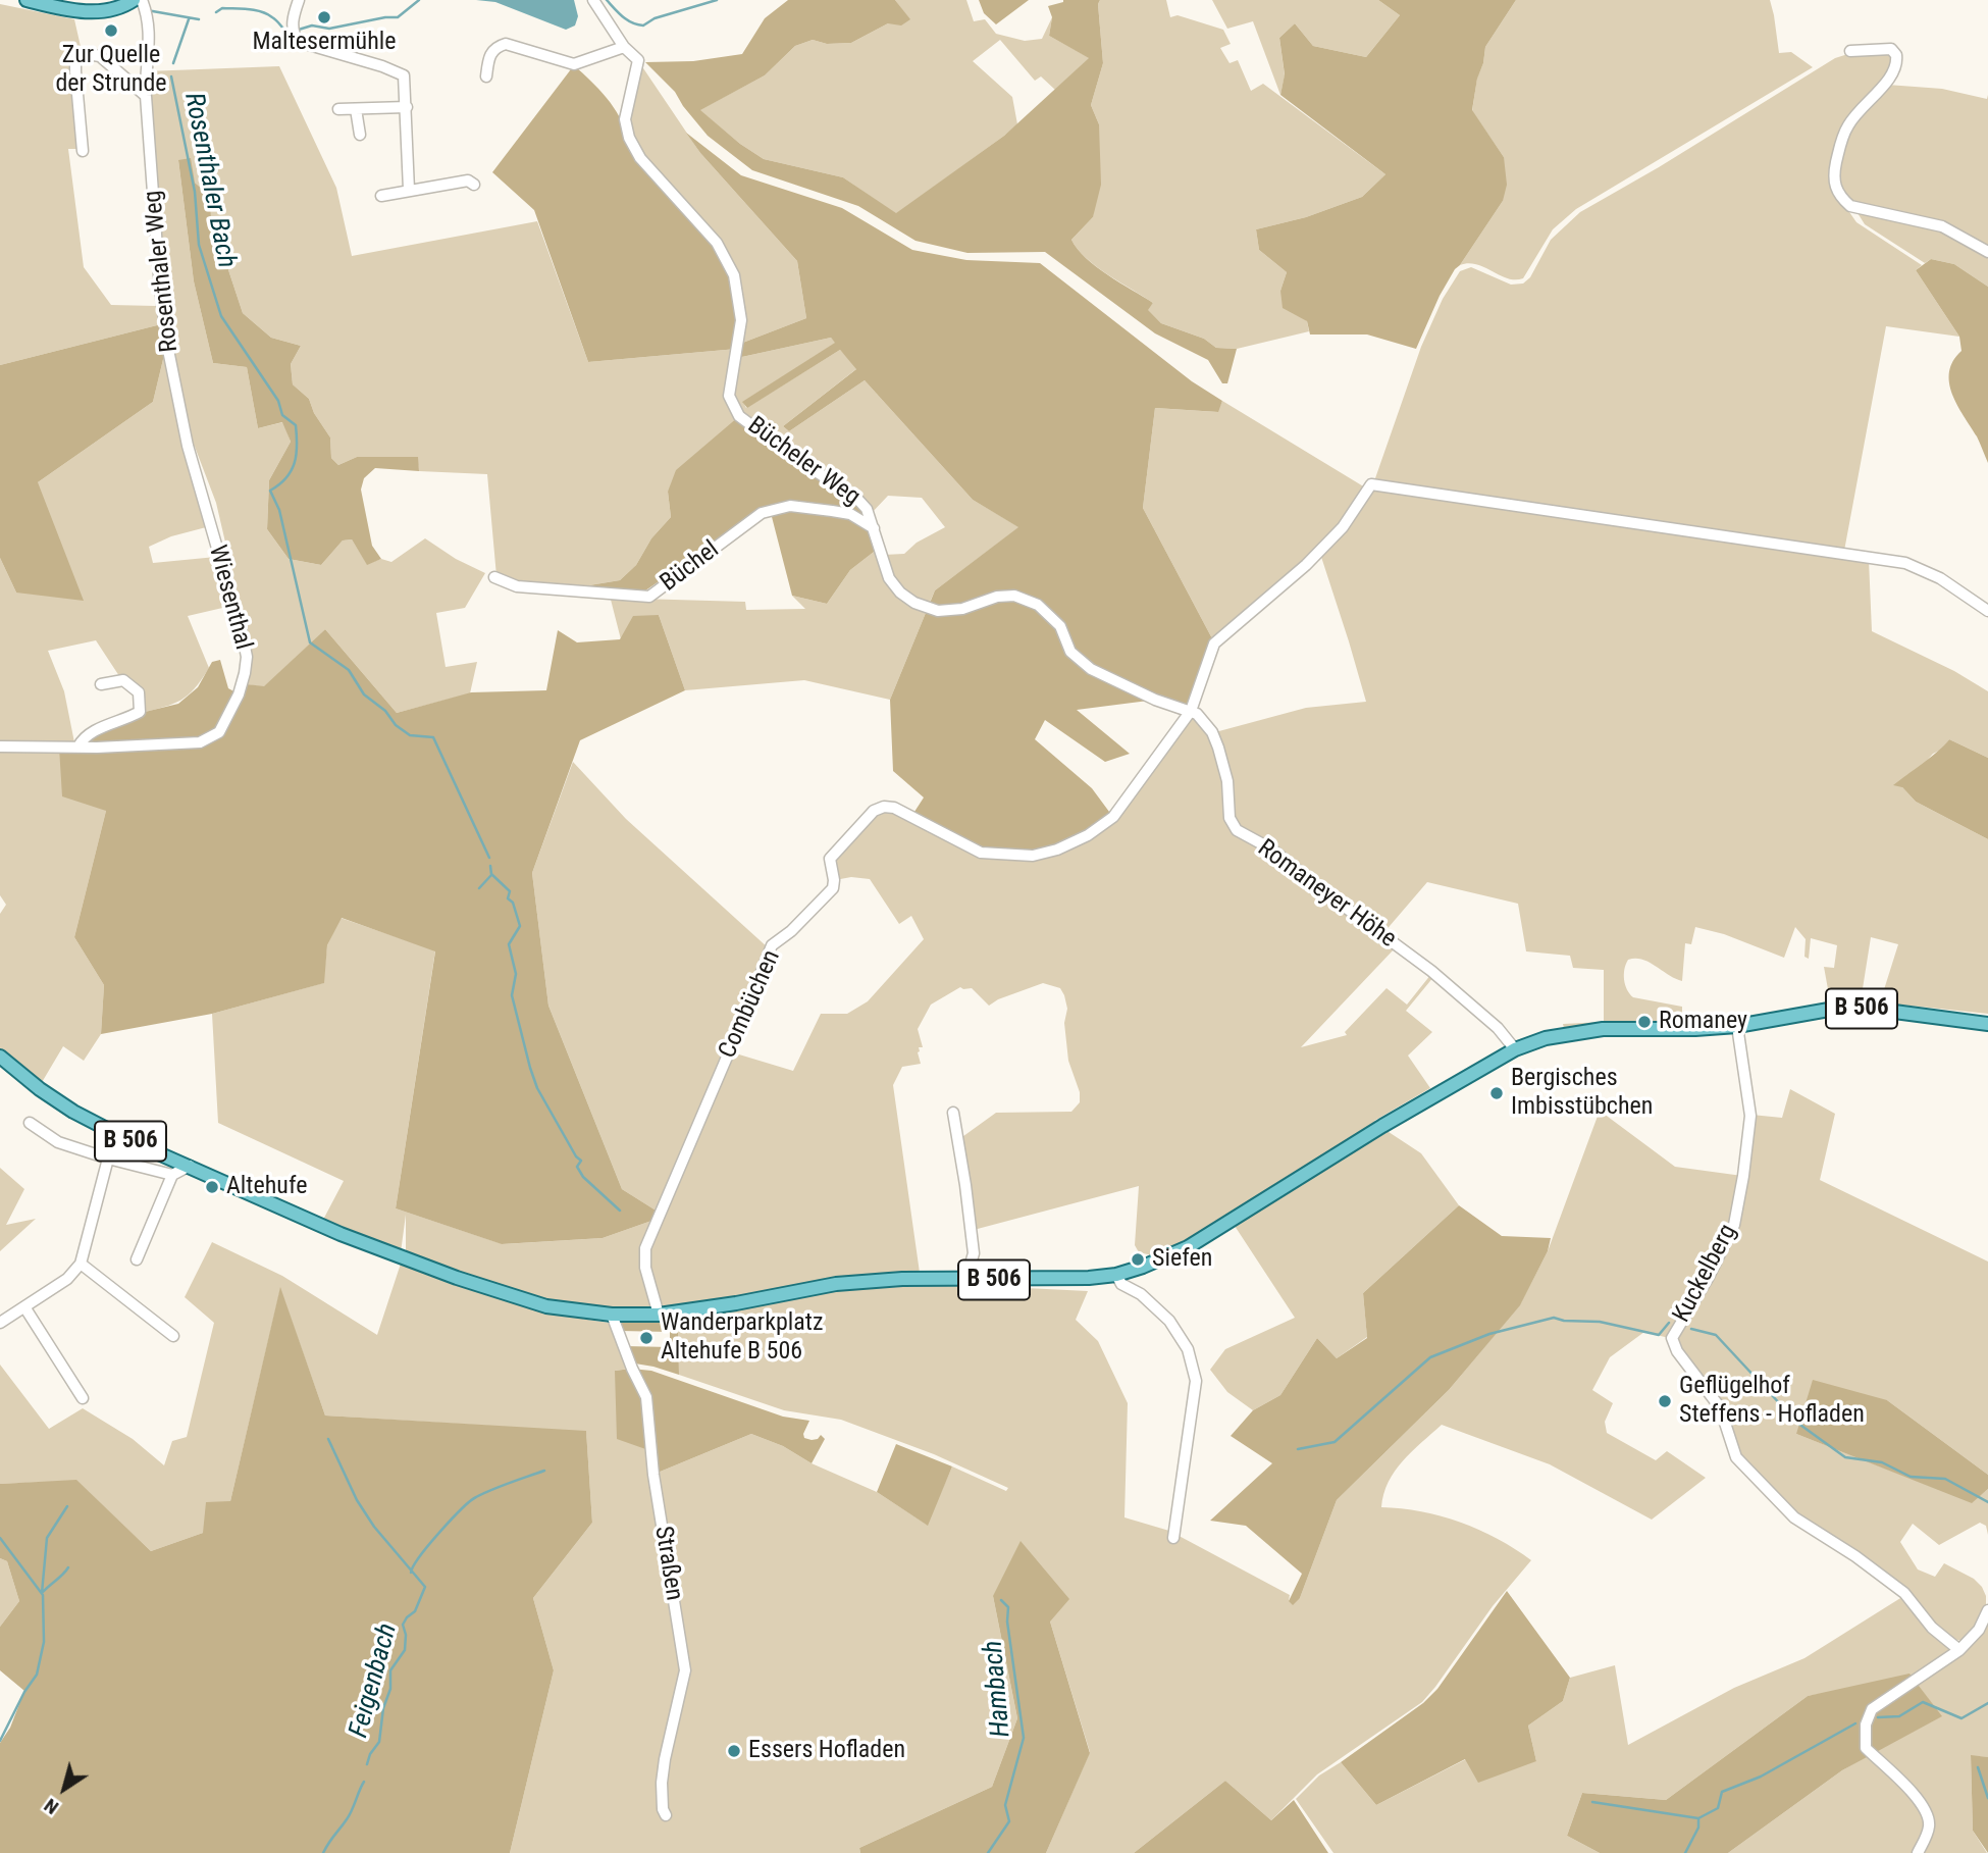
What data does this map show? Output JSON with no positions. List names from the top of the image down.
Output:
{
  "streets": {
    "main road": ["B 506"],
    "street": [
      "Rosenthaler Weg",
      "Bücheler Weg",
      "Büchel",
      "Wiesenthal",
      "Romaneyer Höhe",
      "Combüchen",
      "Kuckelberg",
      "Straßen"
    ]
  },
  "crossings": [
    ["Rosenthaler Weg", "Wiesenthal"],
    ["Bücheler Weg", "Büchel"],
    ["Bücheler Weg", "Romaneyer Höhe"],
    ["Bücheler Weg", "Combüchen"],
    ["Romaneyer Höhe", "Combüchen"],
    ["Romaneyer Höhe", "B 506"],
    ["Combüchen", "B 506"],
    ["B 506", "Kuckelberg"],
    ["B 506", "Straßen"]
  ],
  "water": ["Rosenthaler Bach", "Feigenbach", "Hambach"],
  "places": [
    "Maltesermühle",
    "Zur Quelle der Strunde",
    "Romaney",
    "Bergisches Imbisstübchen",
    "Altehufe",
    "Siefen",
    "Wanderparkplatz Altehufe B 506",
    "Geflügelhof Steffens - Hofladen",
    "Essers Hofladen"
  ],
  "north": "bottom left"
}
